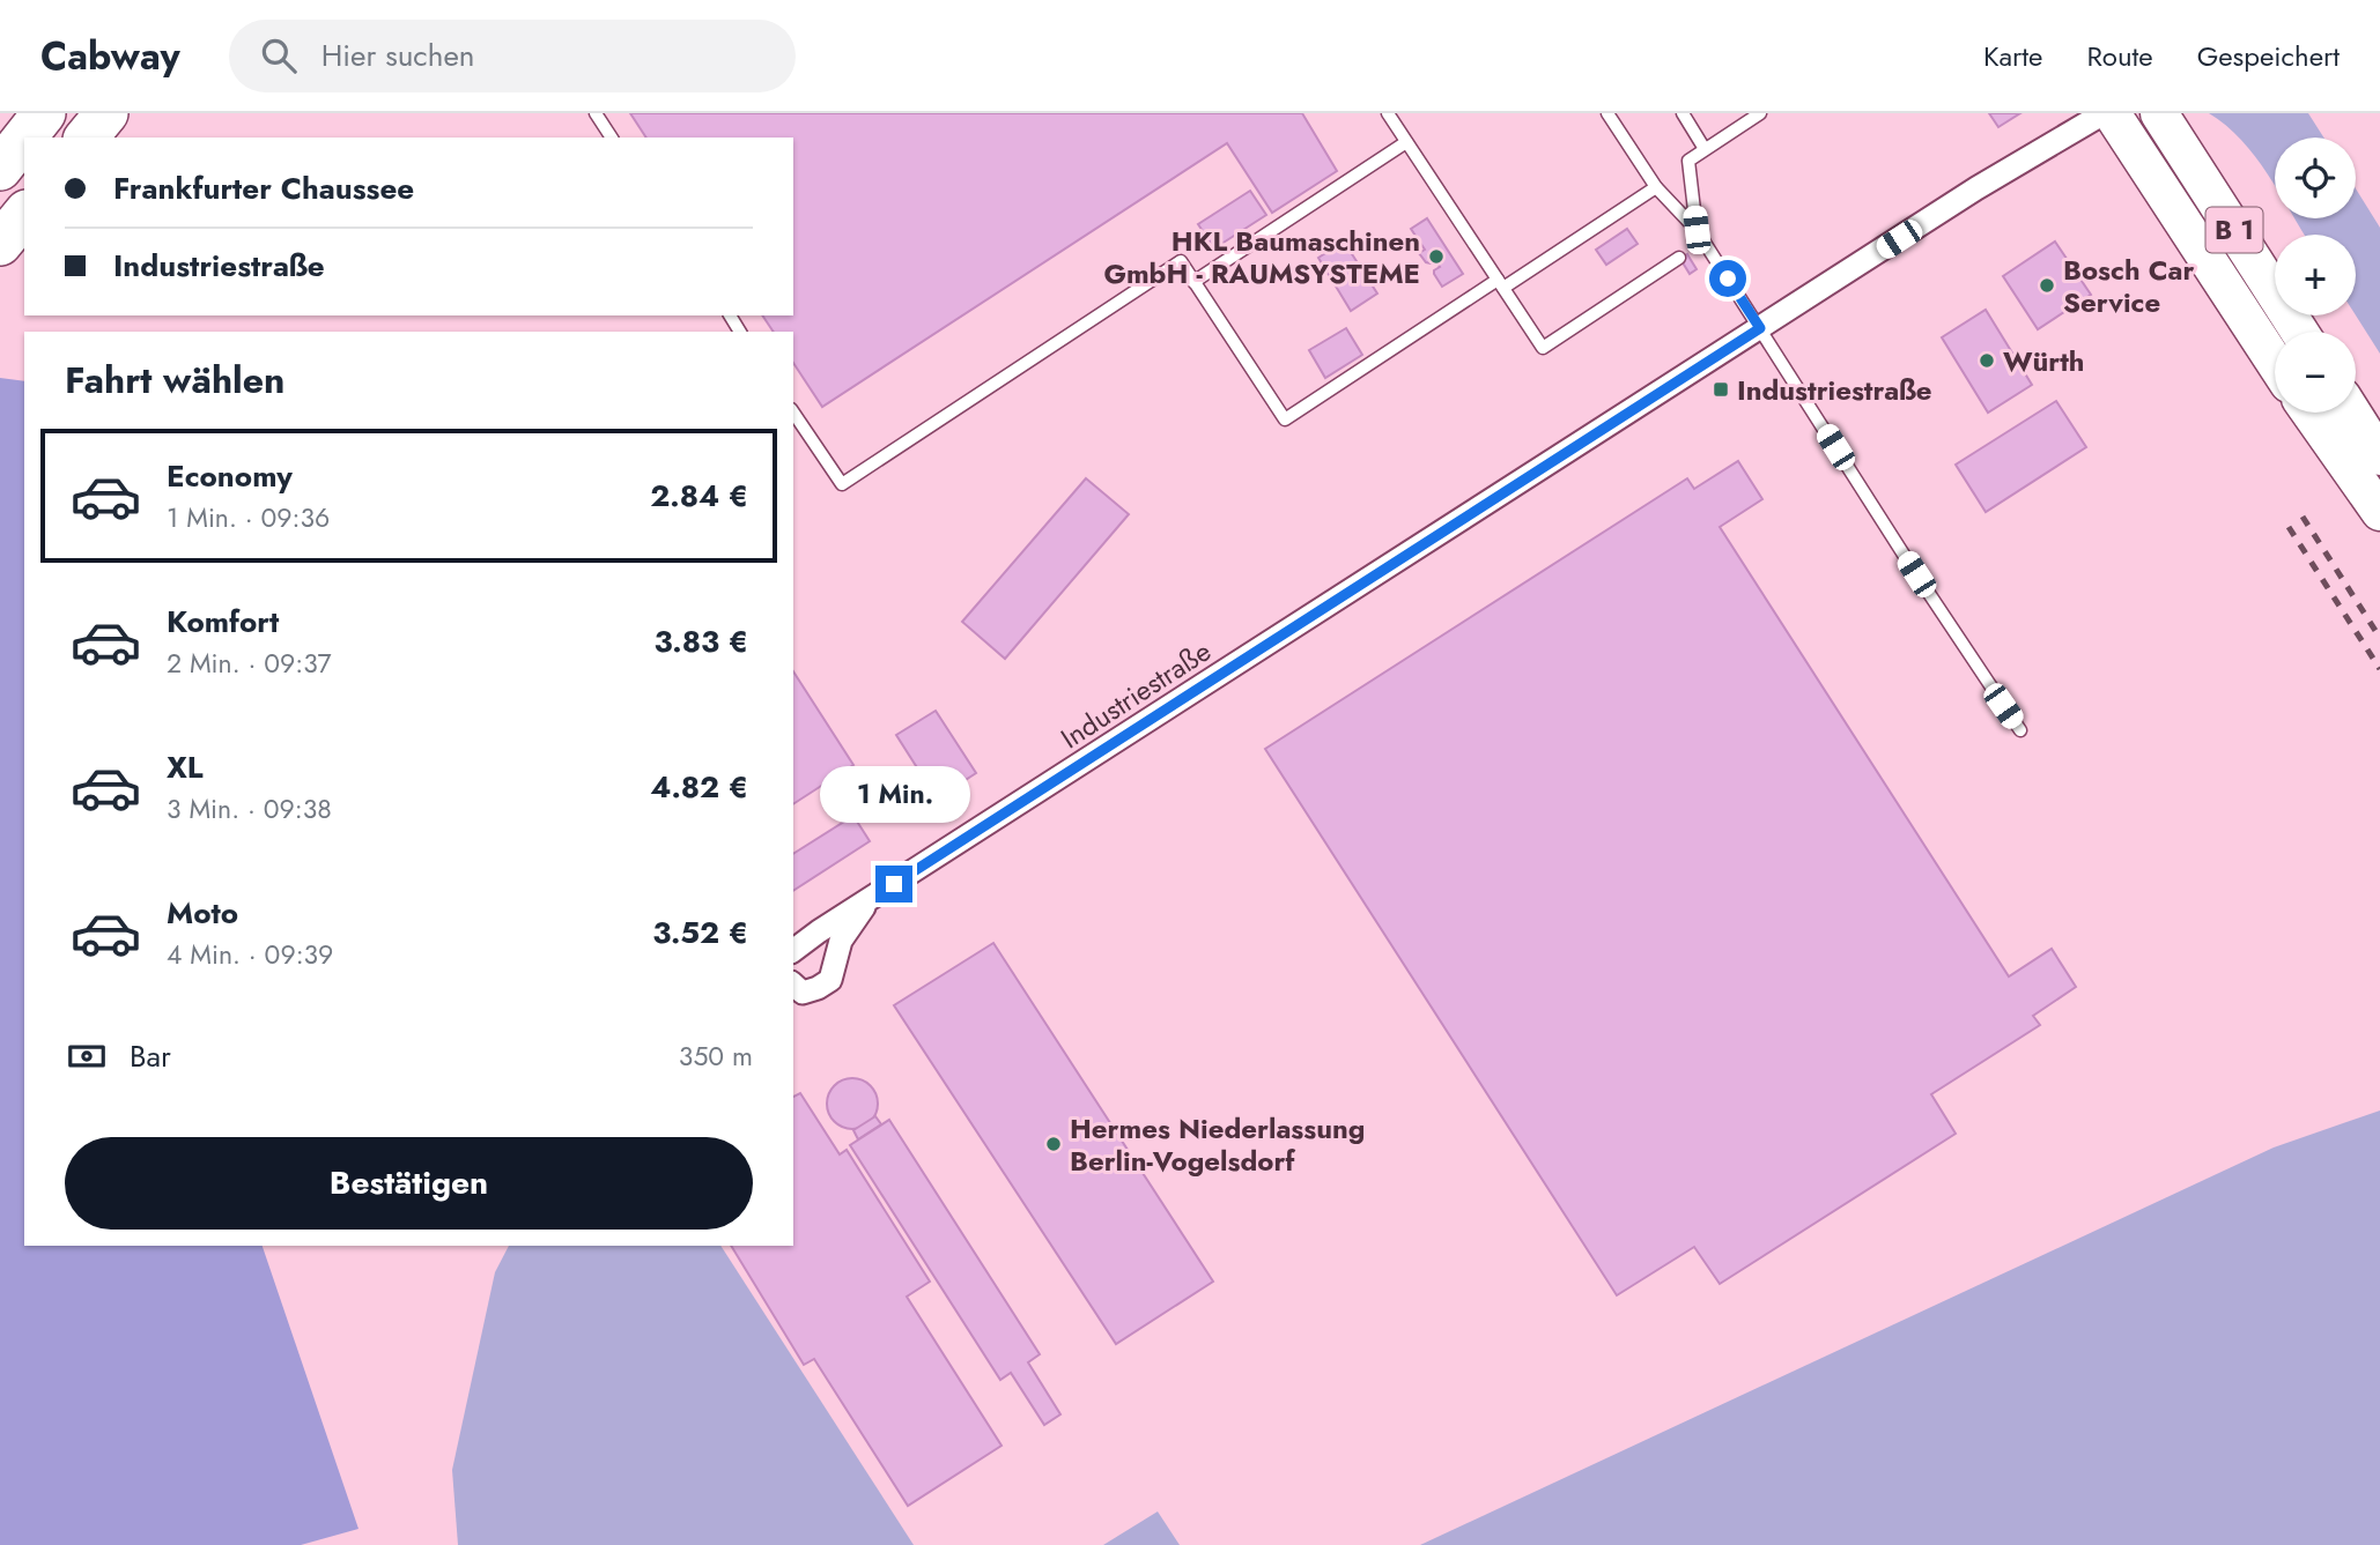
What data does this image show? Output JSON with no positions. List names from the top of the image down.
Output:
{
  "streets": {
    "main road": ["B 1"],
    "street": ["Industriestraße"]
  },
  "places": {
    "other": [
      "HKL Baumaschinen GmbH - RAUMSYSTEME",
      "Bosch Car Service",
      "Würth",
      "Hermes Niederlassung Berlin-Vogelsdorf"
    ],
    "transit": ["Industriestraße"]
  },
  "page": {
    "header": "Cabway",
    "search": "Hier suchen",
    "nav": ["Karte", "Route", "Gespeichert"],
    "map_buttons": ["+", "−"],
    "banner": ["Frankfurter Chaussee", "Industriestraße"],
    "heading": "Fahrt wählen",
    "list": [
      {
        "name": "Economy",
        "note": "1 Min. · 09:36",
        "value": "2.84 €"
      },
      {
        "name": "Komfort",
        "note": "2 Min. · 09:37",
        "value": "3.83 €"
      },
      {
        "name": "XL",
        "note": "3 Min. · 09:38",
        "value": "4.82 €"
      },
      {
        "name": "Moto",
        "note": "4 Min. · 09:39",
        "value": "3.52 €"
      }
    ],
    "bubble": "1 Min.",
    "pay": ["Bar", "350 m"],
    "buttons": "Bestätigen"
  }
}
